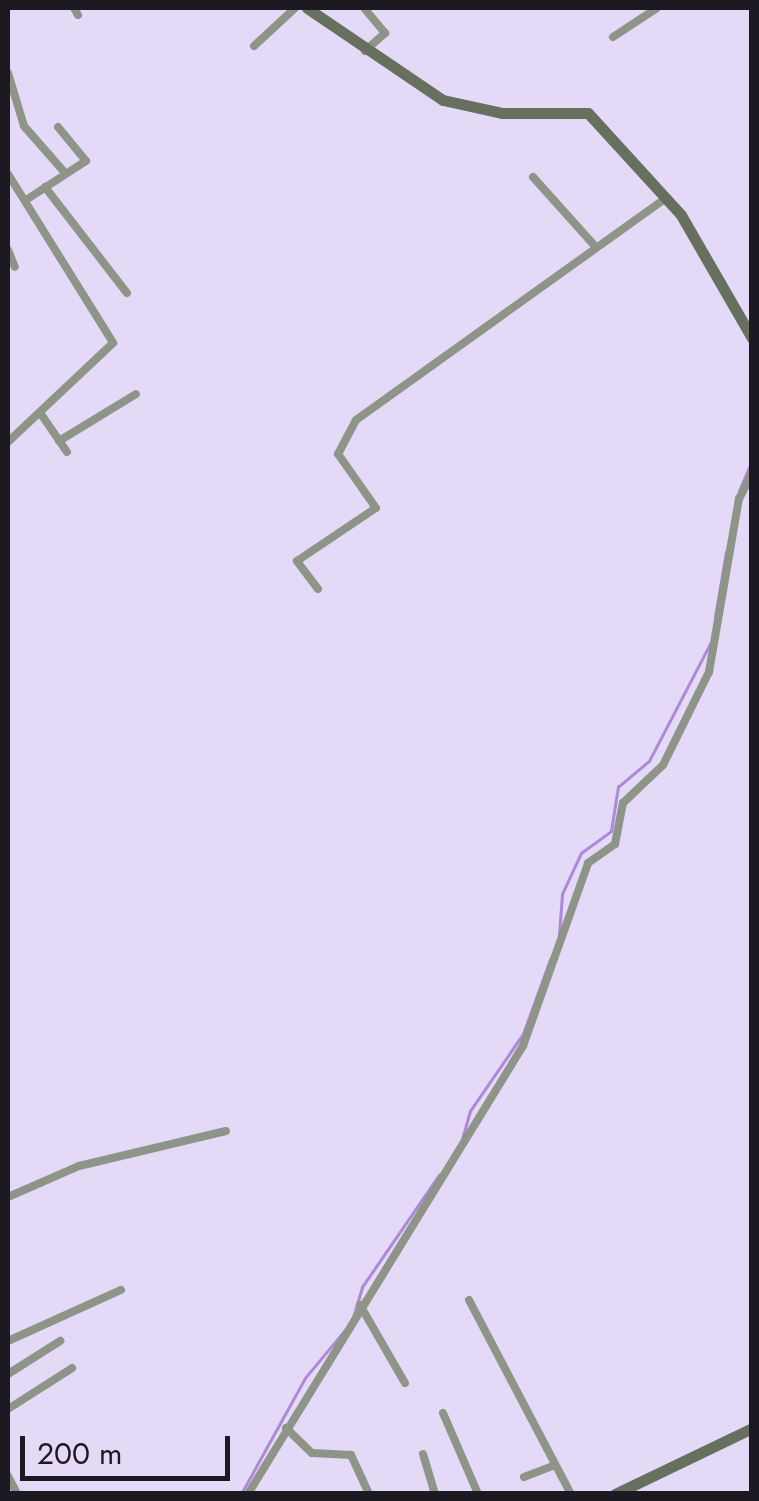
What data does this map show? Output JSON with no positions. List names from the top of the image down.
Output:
{
  "scale_bar": "200 m"
}
